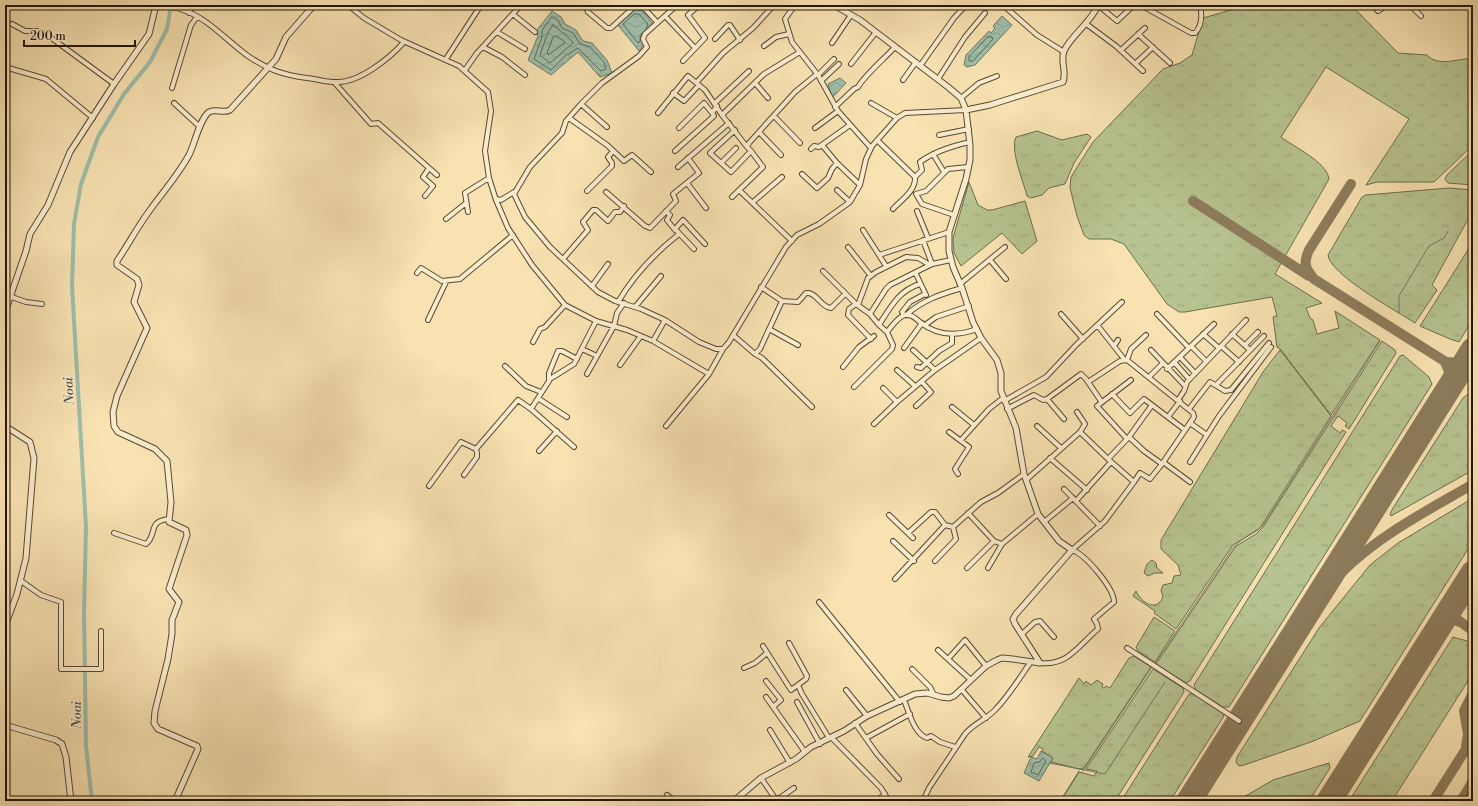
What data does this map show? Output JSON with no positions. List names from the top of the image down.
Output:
{
  "water": ["Noai"],
  "scale_bar": "200 m"
}
